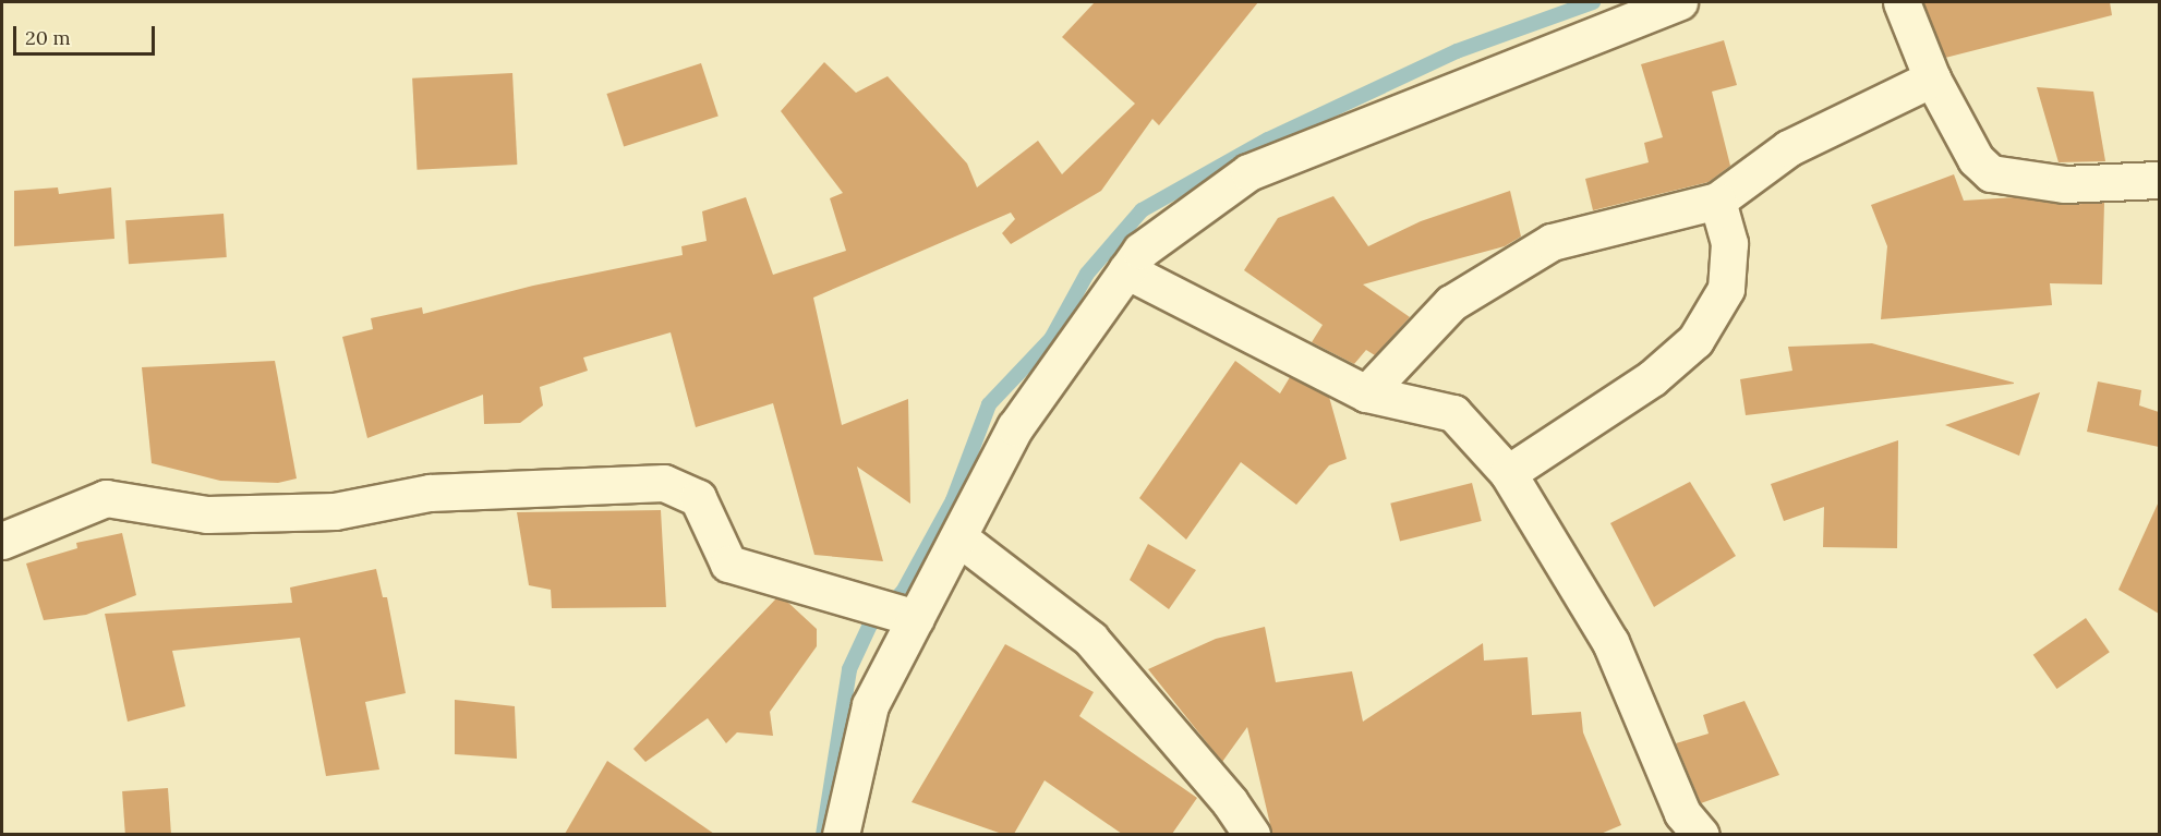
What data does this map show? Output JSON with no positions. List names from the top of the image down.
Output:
{
  "scale_bar": "20 m"
}
